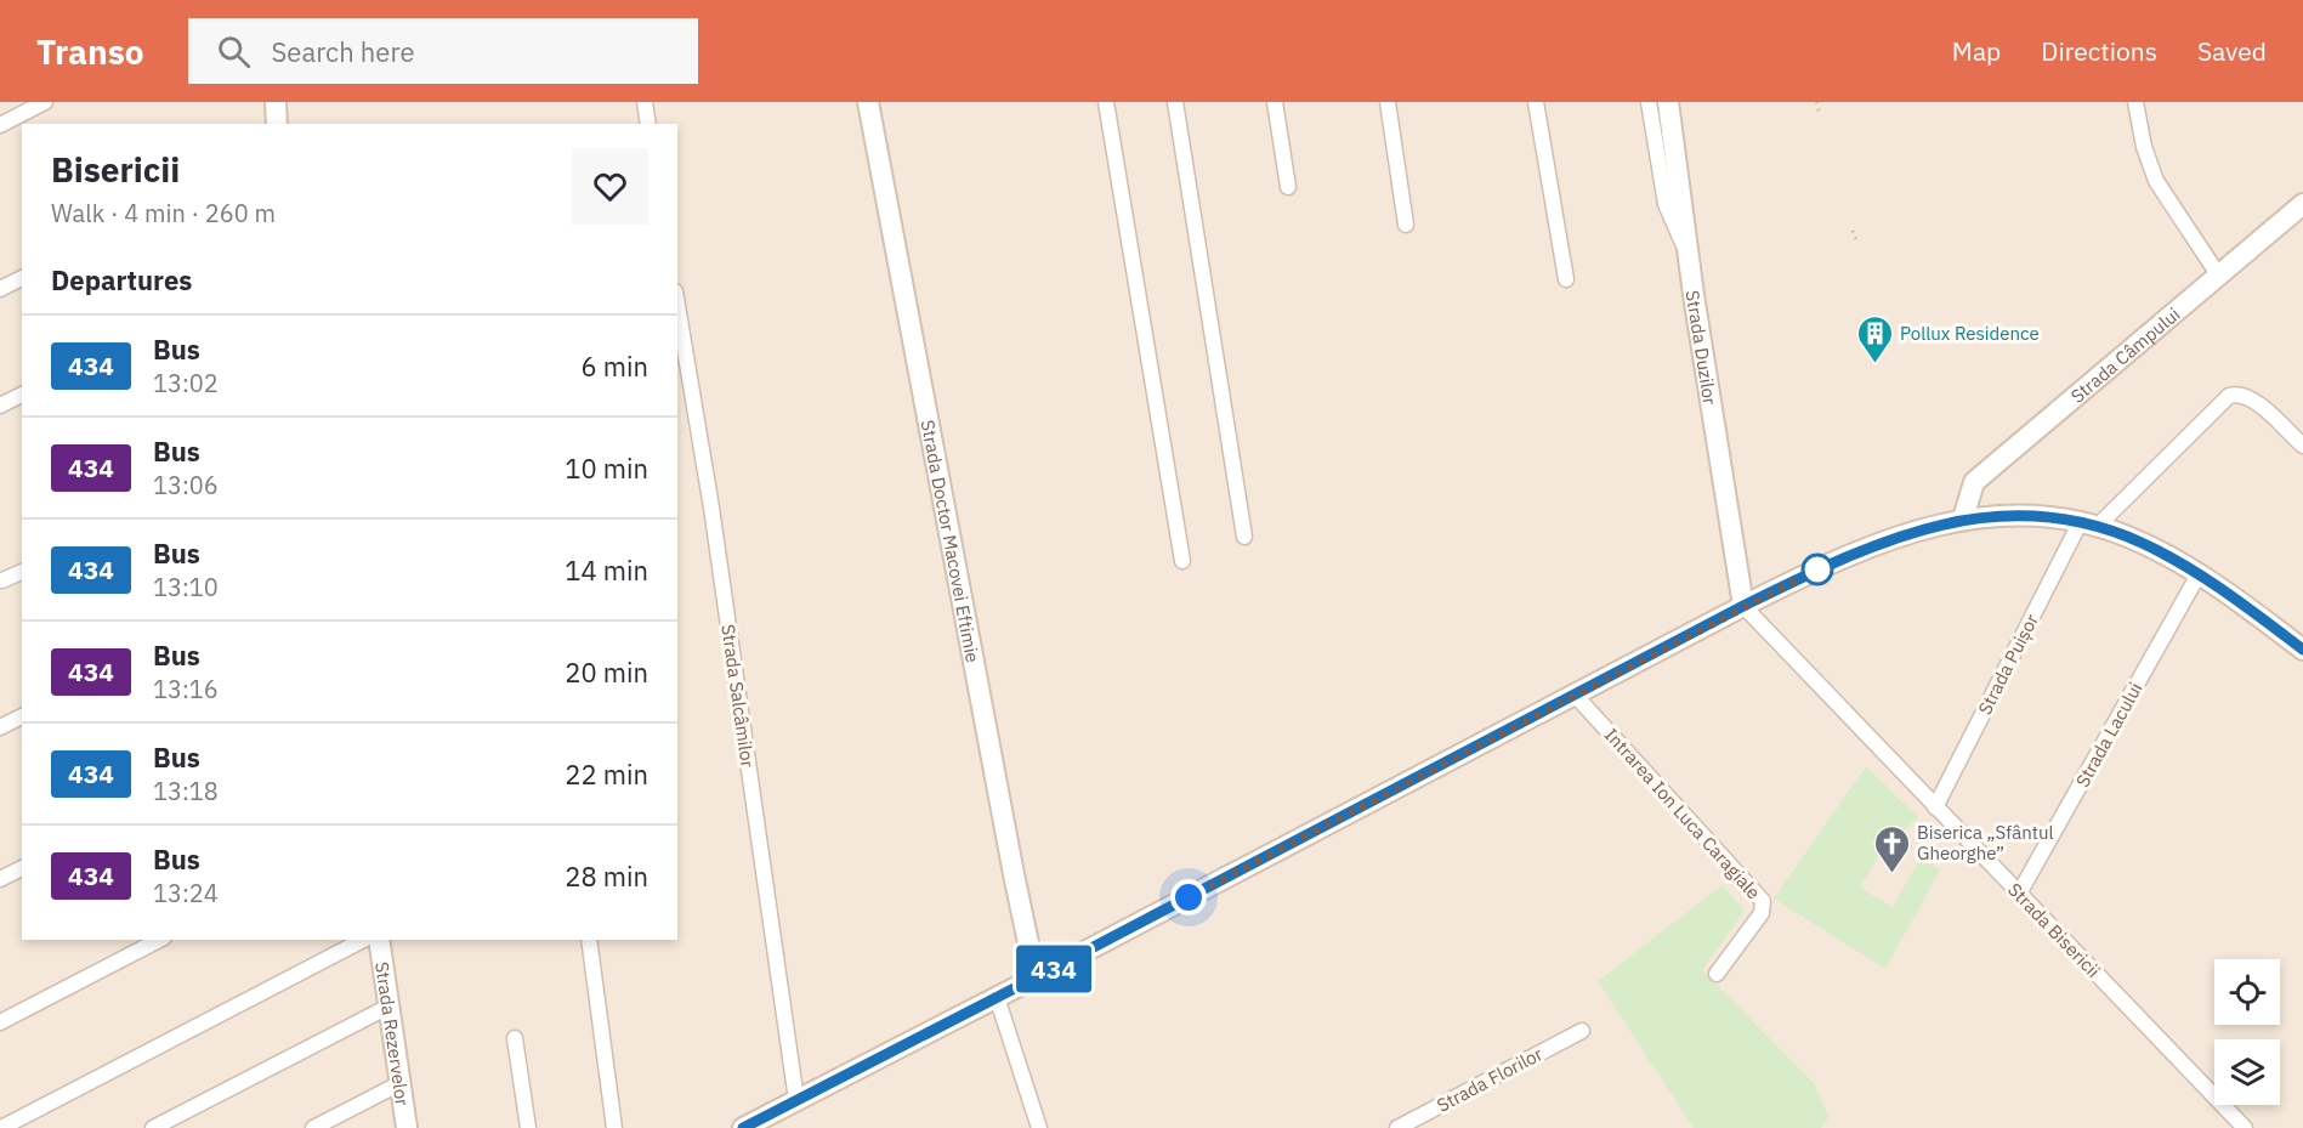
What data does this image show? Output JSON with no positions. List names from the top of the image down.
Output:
{
  "streets": {
    "street": [
      "Strada Duzilor",
      "Strada Câmpului",
      "Strada Doctor Macovei Eftimie",
      "Strada Puișor",
      "Strada Salcâmilor",
      "Strada Lacului",
      "Intrarea Ion Luca Caragiale",
      "Strada Bisericii",
      "Strada Rezervelor",
      "Strada Florilor"
    ]
  },
  "crossings": [
    ["Strada Duzilor", "Strada Bisericii"],
    ["Strada Puișor", "Strada Bisericii"],
    ["Strada Lacului", "Strada Bisericii"]
  ],
  "places": {
    "building": ["Pollux Residence"],
    "church": ["Biserica „Sfântul Gheorghe”"]
  },
  "lines": ["bus line 434"],
  "page": {
    "header": "Transo",
    "search": "Search here",
    "nav": ["Map", "Directions", "Saved"],
    "on_map": "434",
    "heading": [
      ["Bisericii", "Walk · 4 min · 260 m"],
      "Departures"
    ],
    "list": [
      {
        "mark": "434",
        "name": "Bus",
        "note": "13:02",
        "value": "6 min"
      },
      {
        "mark": "434",
        "name": "Bus",
        "note": "13:06",
        "value": "10 min"
      },
      {
        "mark": "434",
        "name": "Bus",
        "note": "13:10",
        "value": "14 min"
      },
      {
        "mark": "434",
        "name": "Bus",
        "note": "13:16",
        "value": "20 min"
      },
      {
        "mark": "434",
        "name": "Bus",
        "note": "13:18",
        "value": "22 min"
      },
      {
        "mark": "434",
        "name": "Bus",
        "note": "13:24",
        "value": "28 min"
      }
    ]
  }
}
